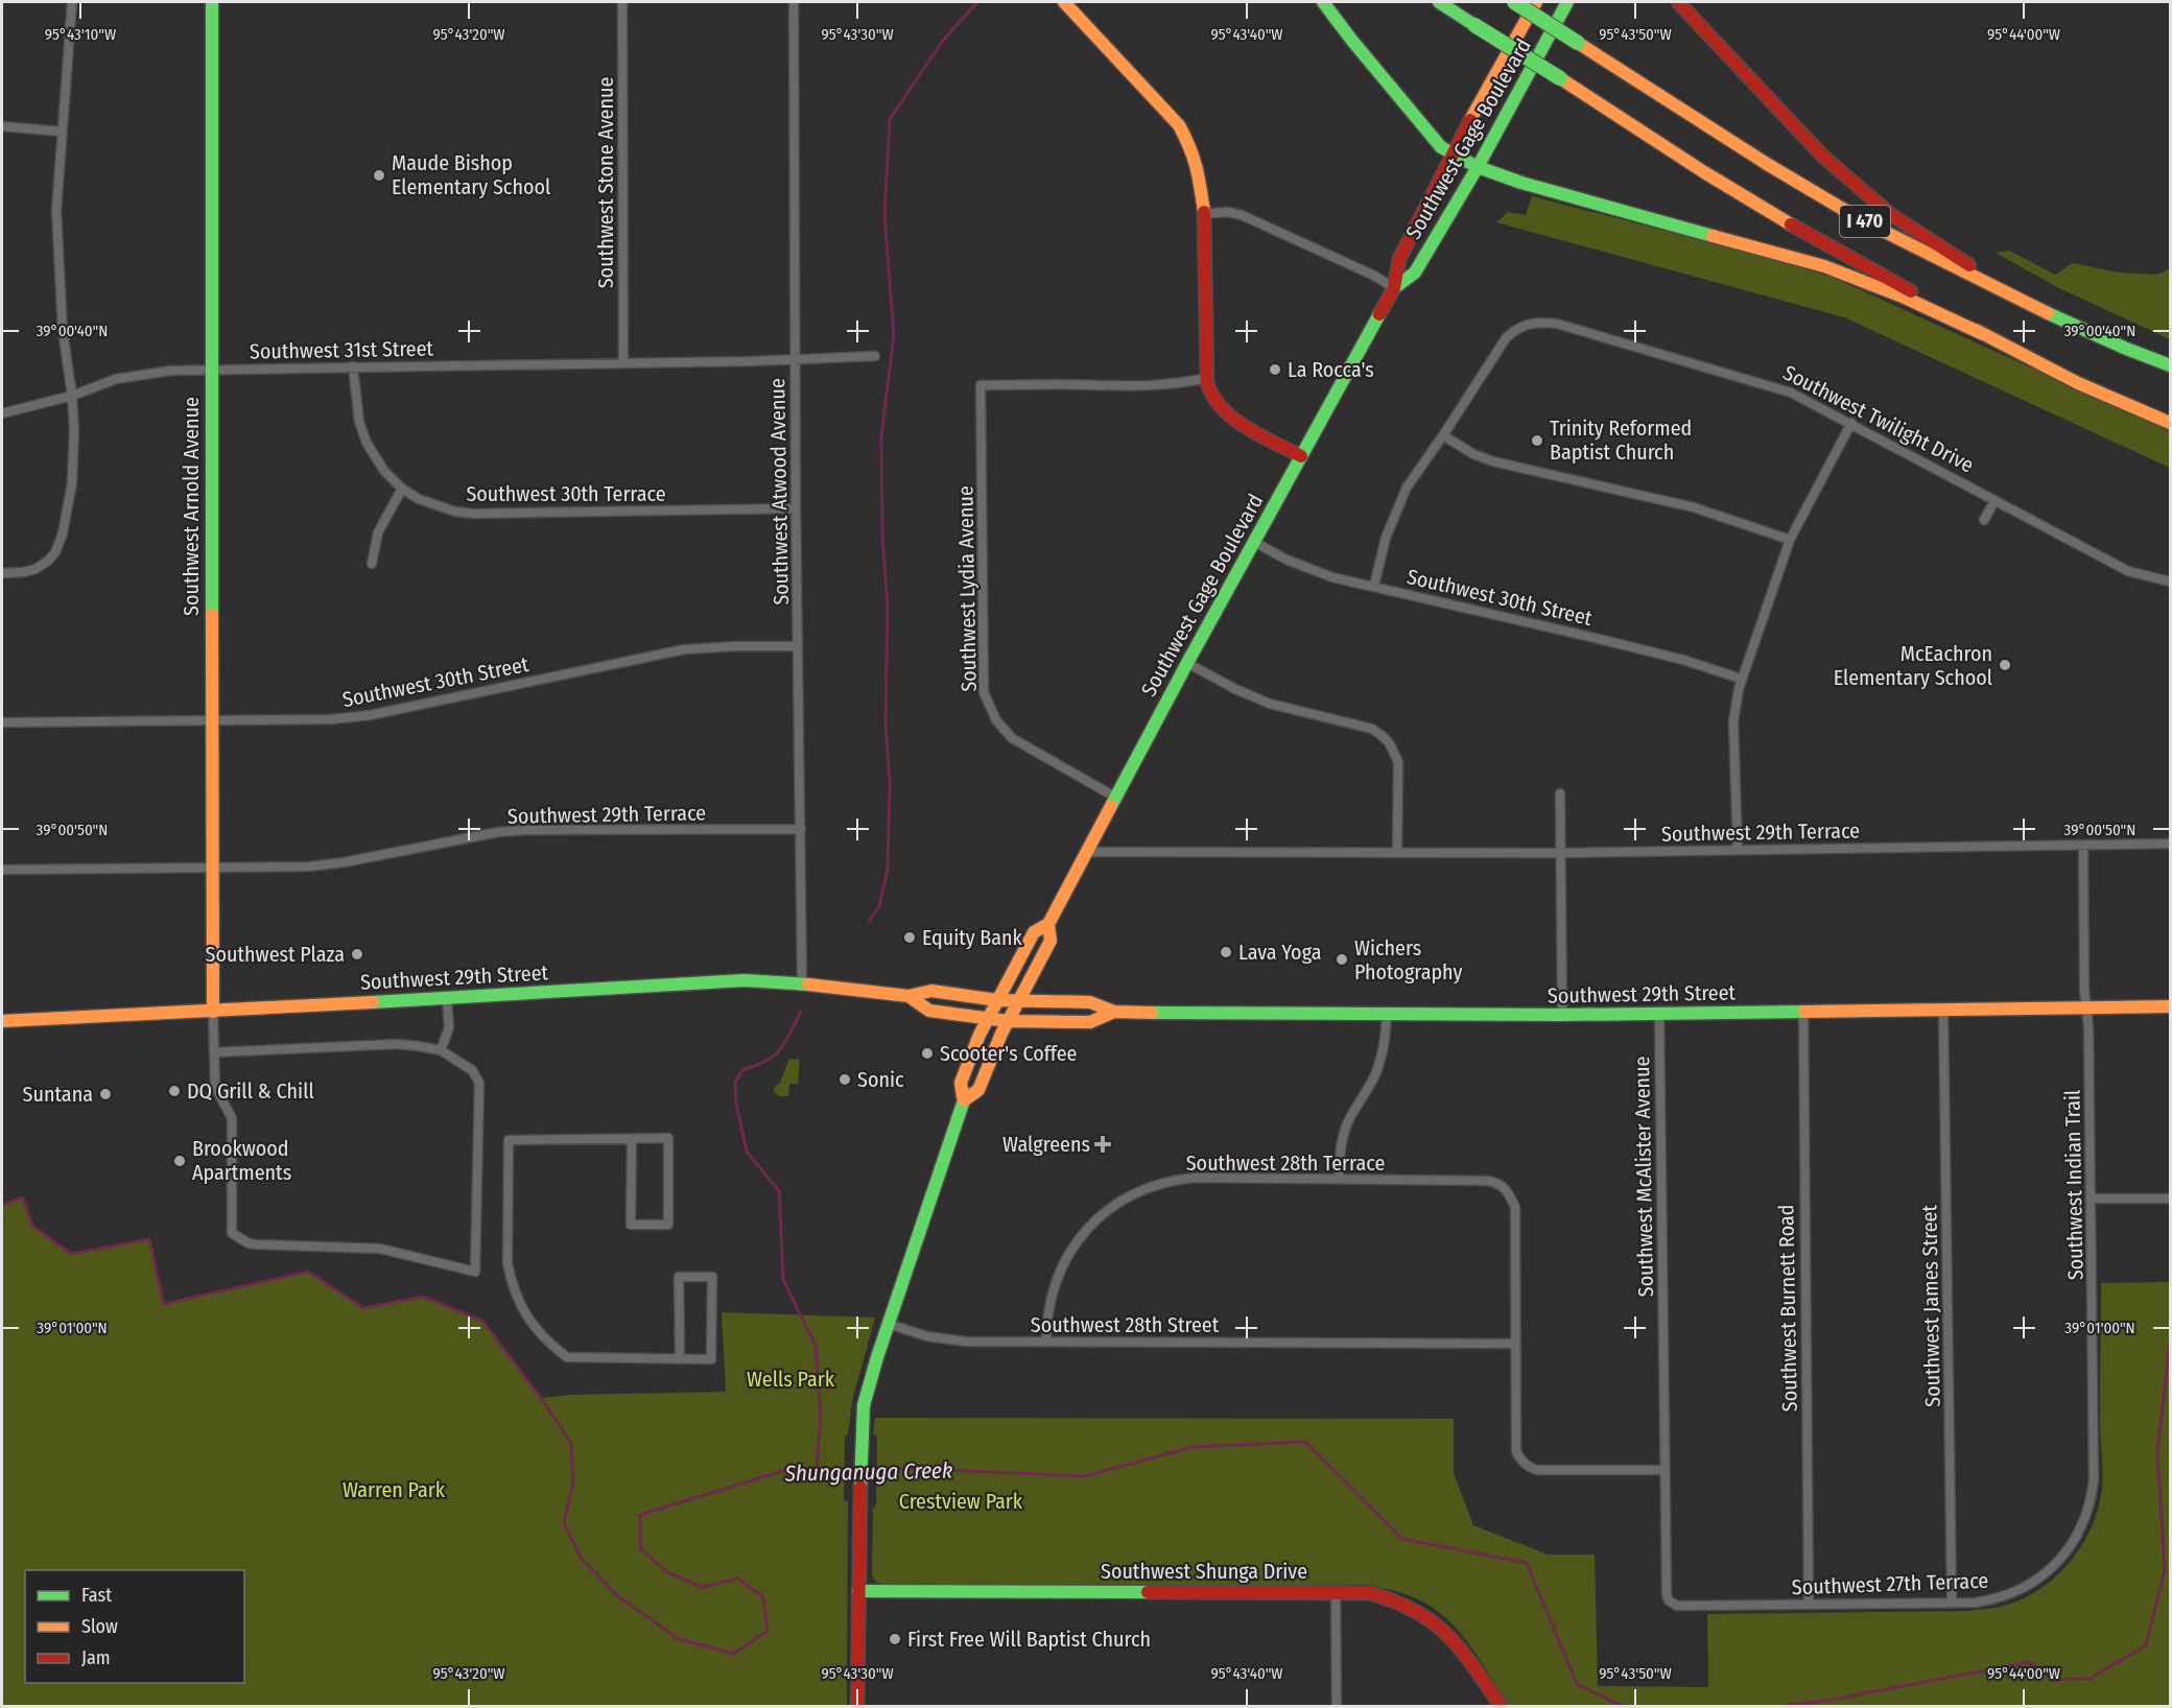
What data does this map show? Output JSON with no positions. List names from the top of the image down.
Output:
{
  "streets": {
    "main road": [
      "Southwest Gage Boulevard",
      "I 470",
      "Southwest Arnold Avenue",
      "Southwest 29th Street",
      "Southwest Shunga Drive"
    ],
    "street": [
      "Southwest Stone Avenue",
      "Southwest 31st Street",
      "Southwest Twilight Drive",
      "Southwest Atwood Avenue",
      "Southwest 30th Terrace",
      "Southwest Lydia Avenue",
      "Southwest 30th Street",
      "Southwest 29th Terrace",
      "Southwest 28th Terrace",
      "Southwest McAlister Avenue",
      "Southwest Indian Trail",
      "Southwest James Street",
      "Southwest Burnett Road",
      "Southwest 28th Street",
      "Southwest 27th Terrace"
    ]
  },
  "crossings": [
    ["Southwest Gage Boulevard", "Southwest Lydia Avenue"],
    ["Southwest Gage Boulevard", "Southwest 30th Street"],
    ["Southwest Gage Boulevard", "Southwest 29th Terrace"],
    ["Southwest Gage Boulevard", "Southwest 29th Street"],
    ["Southwest Gage Boulevard", "Southwest 28th Street"],
    ["Southwest Gage Boulevard", "Southwest Shunga Drive"],
    ["Southwest Stone Avenue", "Southwest 31st Street"],
    ["Southwest 31st Street", "Southwest Atwood Avenue"],
    ["Southwest 31st Street", "Southwest 30th Terrace"],
    ["Southwest 31st Street", "Southwest Arnold Avenue"],
    ["Southwest Twilight Drive", "Southwest 30th Street"],
    ["Southwest Atwood Avenue", "Southwest 30th Terrace"],
    ["Southwest Atwood Avenue", "Southwest 30th Street"],
    ["Southwest Atwood Avenue", "Southwest 29th Terrace"],
    ["Southwest Atwood Avenue", "Southwest 29th Street"],
    ["Southwest Arnold Avenue", "Southwest 30th Street"],
    ["Southwest Arnold Avenue", "Southwest 29th Terrace"],
    ["Southwest Arnold Avenue", "Southwest 29th Street"],
    ["Southwest 29th Terrace", "Southwest Indian Trail"],
    ["Southwest 29th Street", "Southwest McAlister Avenue"],
    ["Southwest 29th Street", "Southwest Indian Trail"],
    ["Southwest 29th Street", "Southwest James Street"],
    ["Southwest 29th Street", "Southwest Burnett Road"],
    ["Southwest 28th Terrace", "Southwest 28th Street"],
    ["Southwest McAlister Avenue", "Southwest 27th Terrace"],
    ["Southwest Indian Trail", "Southwest 27th Terrace"],
    ["Southwest James Street", "Southwest 27th Terrace"],
    ["Southwest Burnett Road", "Southwest 27th Terrace"]
  ],
  "water": ["Shunganuga Creek"],
  "parks": ["Wells Park", "Warren Park", "Crestview Park"],
  "places": {
    "other": [
      "Maude Bishop Elementary School",
      "La Rocca's",
      "Trinity Reformed Baptist Church",
      "McEachron Elementary School",
      "Equity Bank",
      "Lava Yoga",
      "Southwest Plaza",
      "Wichers Photography",
      "Scooter's Coffee",
      "Sonic",
      "DQ Grill & Chill",
      "Suntana",
      "Brookwood Apartments",
      "First Free Will Baptist Church"
    ],
    "health": ["Walgreens"]
  },
  "legend": ["Fast", "Slow", "Jam"],
  "coordinates": [
    "95°43'10\"W",
    "95°43'20\"W",
    "95°43'30\"W",
    "95°43'40\"W",
    "95°43'50\"W",
    "95°44'00\"W",
    "39°00'40\"N",
    "39°00'50\"N",
    "39°01'00\"N"
  ]
}
